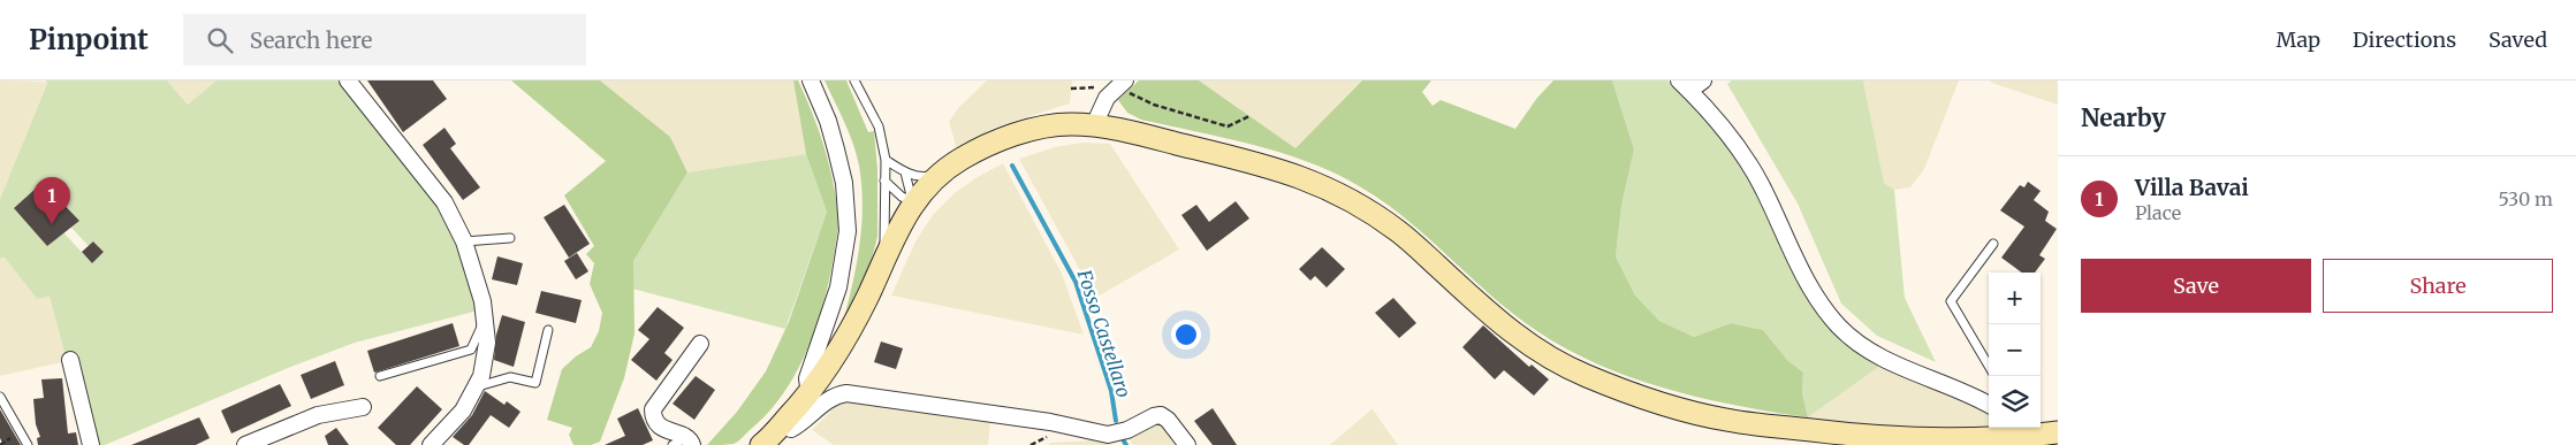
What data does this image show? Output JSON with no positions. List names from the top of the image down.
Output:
{
  "water": ["Fosso Castellaro"],
  "page": {
    "header": "Pinpoint",
    "search": "Search here",
    "nav": ["Map", "Directions", "Saved"],
    "heading": "Nearby",
    "list": [
      {
        "mark": "1",
        "name": "Villa Bavai",
        "note": "Place",
        "value": "530 m"
      }
    ],
    "pins": "1",
    "buttons": ["Save", "Share"],
    "map_buttons": ["+", "−"]
  }
}
